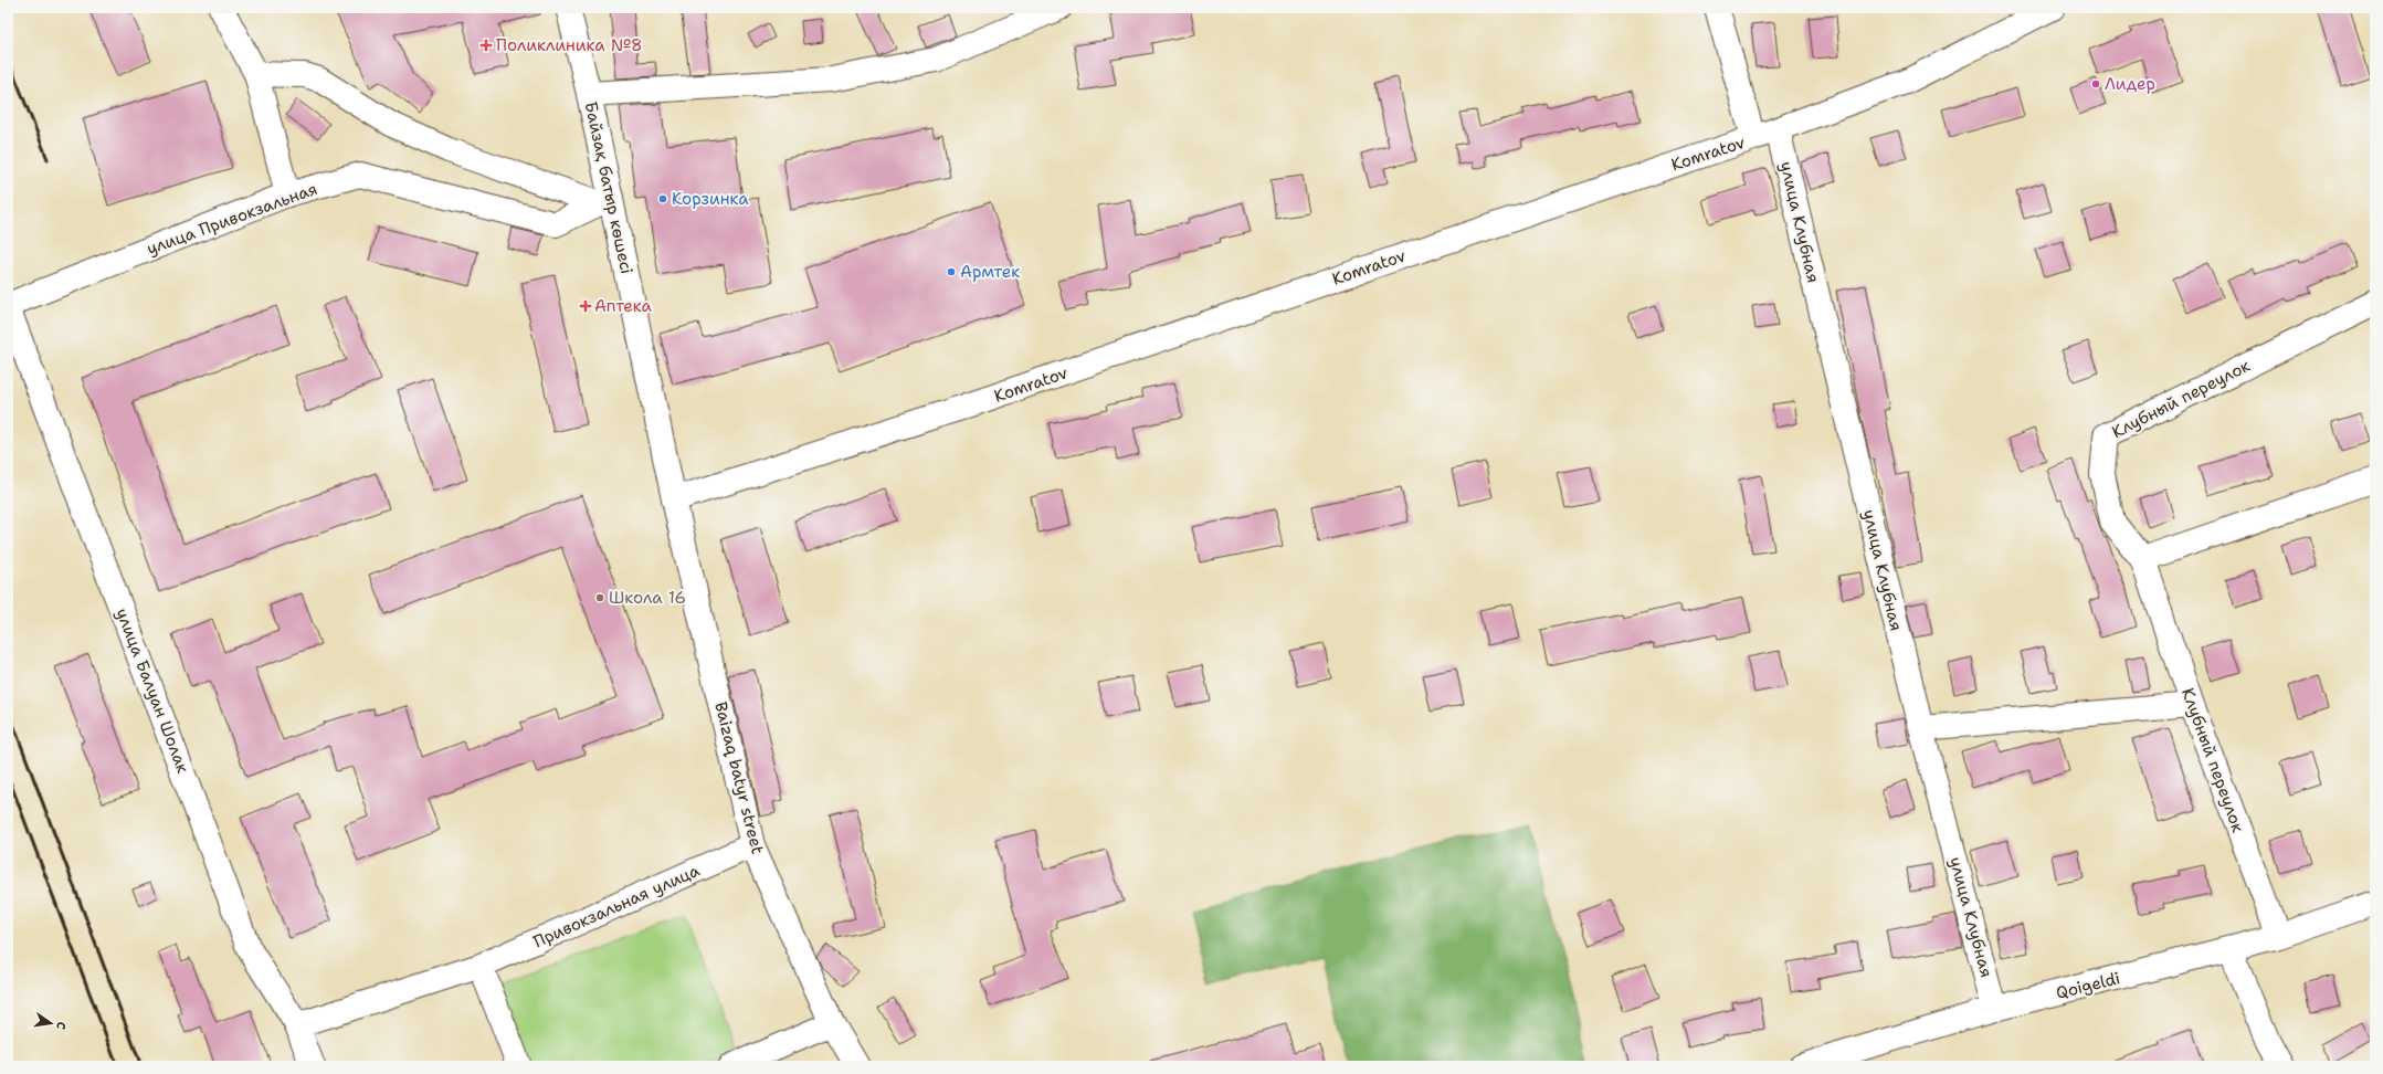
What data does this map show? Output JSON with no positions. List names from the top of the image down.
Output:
{
  "streets": {
    "street": [
      "Komratov",
      "Байзақ батыр көшесі",
      "улица Привокзальная",
      "улица Клубная",
      "Клубный переулок",
      "улица Балуан Шолак",
      "Baizaq batyr street",
      "Привокзальная улица",
      "Qoigeldi"
    ]
  },
  "crossings": [
    ["Komratov", "Байзақ батыр көшесі"],
    ["Komratov", "улица Клубная"],
    ["Komratov", "Baizaq batyr street"],
    ["Байзақ батыр көшесі", "улица Привокзальная"],
    ["Байзақ батыр көшесі", "Baizaq batyr street"],
    ["улица Привокзальная", "улица Балуан Шолак"],
    ["улица Клубная", "Qoigeldi"],
    ["Клубный переулок", "Qoigeldi"],
    ["улица Балуан Шолак", "Привокзальная улица"],
    ["Baizaq batyr street", "Привокзальная улица"]
  ],
  "places": {
    "health": ["Поликлиника №8", "Аптека"],
    "other": [
      "Лидер",
      "Корзинка",
      "Армтек",
      "Школа 16"
    ]
  },
  "north": "right"
}
